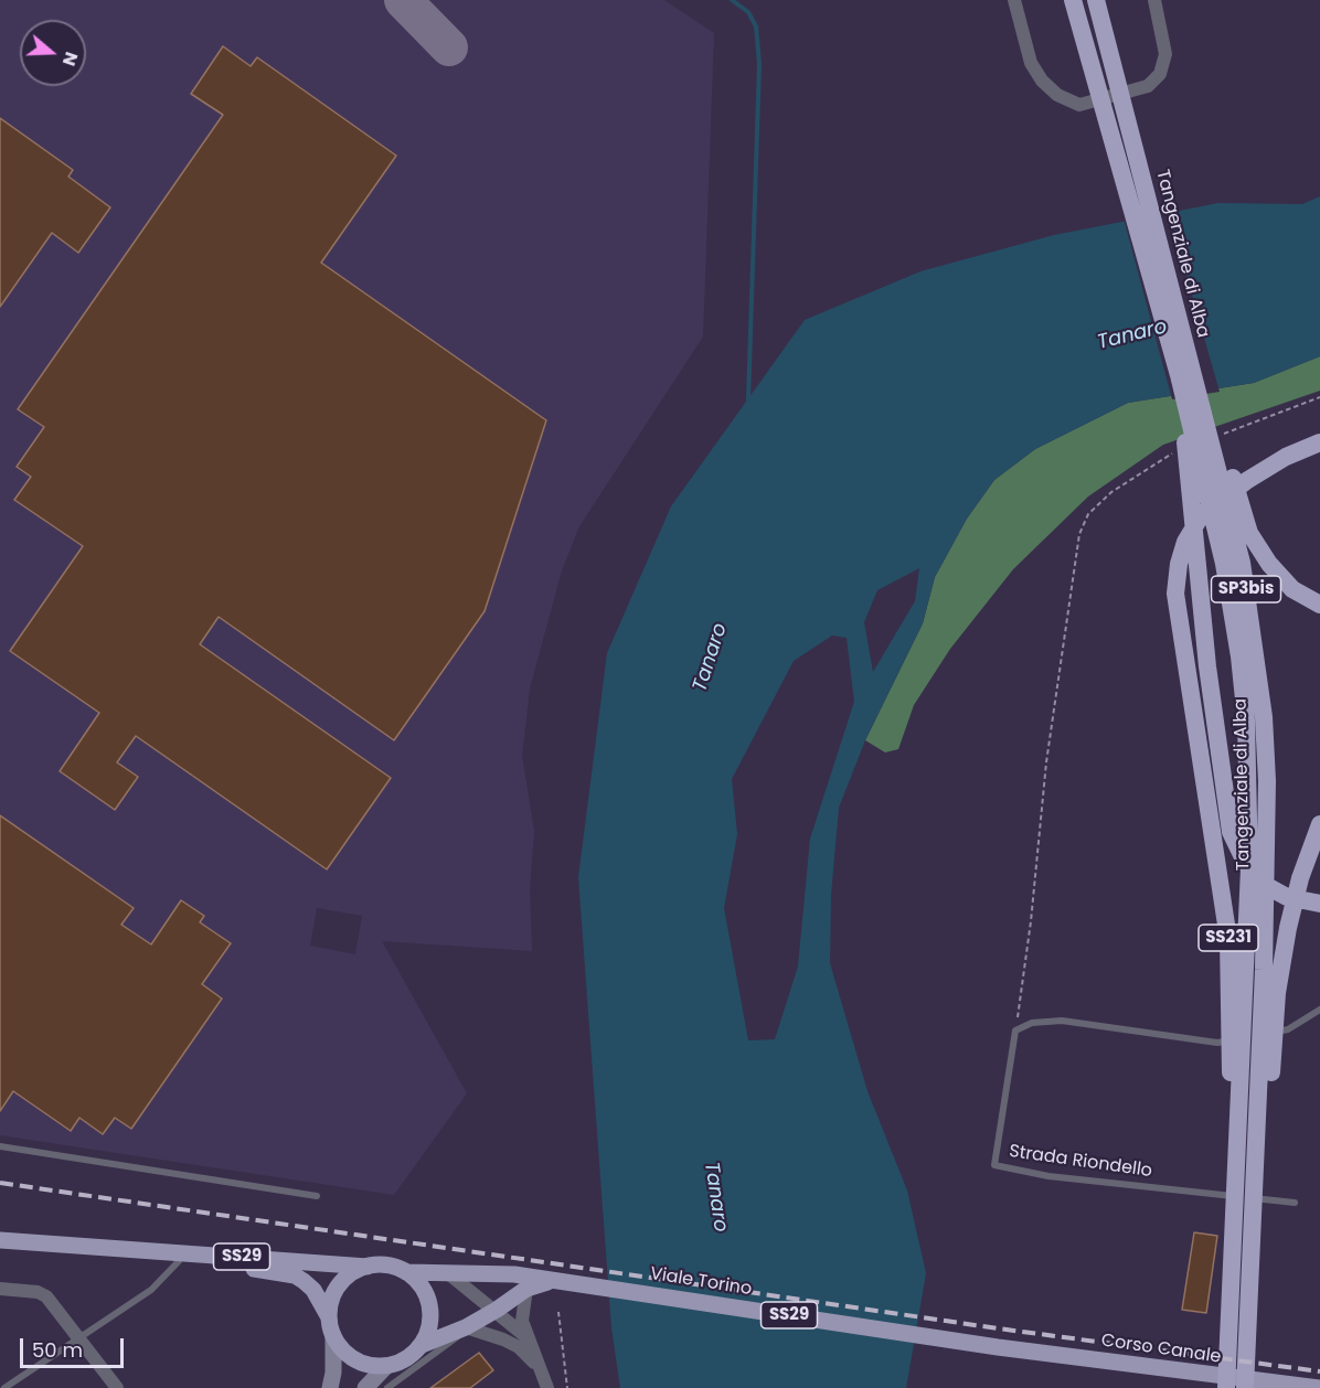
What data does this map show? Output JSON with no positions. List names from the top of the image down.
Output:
{
  "streets": {
    "highway": ["Tangenziale di Alba", "SP3bis", "SS231"],
    "main road": ["SS29", "Viale Torino", "Corso Canale"],
    "lane": ["Strada Riondello"]
  },
  "crossings": [
    ["Tangenziale di Alba", "SS231"],
    ["Tangenziale di Alba", "Corso Canale"],
    ["SS29", "Viale Torino"],
    ["Viale Torino", "Corso Canale"]
  ],
  "water": ["Tanaro"],
  "scale_bar": "50 m",
  "north": "right"
}
